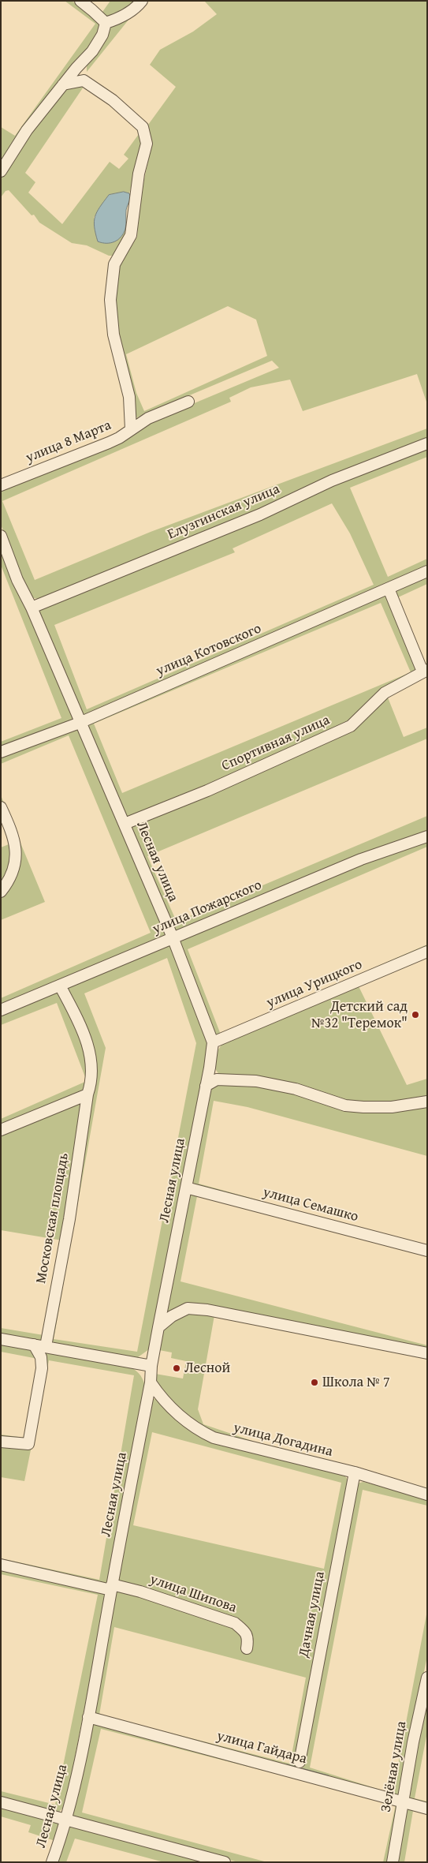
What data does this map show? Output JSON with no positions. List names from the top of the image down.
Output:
{
  "streets": {
    "street": [
      "улица 8 Марта",
      "Елузгинская улица",
      "улица Котовского",
      "Спортивная улица",
      "Лесная улица",
      "улица Пожарского",
      "улица Урицкого",
      "улица Семашко",
      "Московская площадь",
      "улица Догадина",
      "улица Шипова",
      "Дачная улица",
      "улица Гайдара",
      "Зелёная улица"
    ]
  },
  "crossings": [
    ["Елузгинская улица", "Лесная улица"],
    ["улица Котовского", "Лесная улица"],
    ["Спортивная улица", "Лесная улица"],
    ["Лесная улица", "улица Пожарского"],
    ["Лесная улица", "улица Урицкого"],
    ["Лесная улица", "улица Семашко"],
    ["Лесная улица", "улица Догадина"],
    ["Лесная улица", "улица Шипова"],
    ["Лесная улица", "улица Гайдара"],
    ["улица Пожарского", "Московская площадь"],
    ["улица Догадина", "Дачная улица"],
    ["улица Гайдара", "Зелёная улица"]
  ],
  "places": ["Детский сад №32 \"Теремок\"", "Лесной", "Школа № 7"]
}
